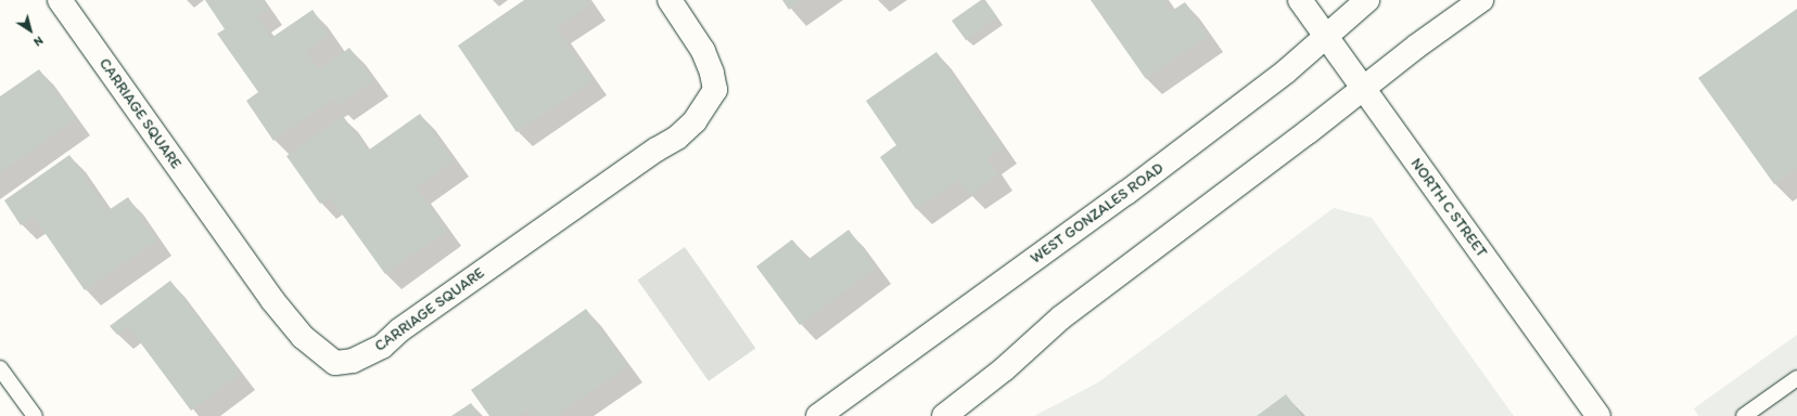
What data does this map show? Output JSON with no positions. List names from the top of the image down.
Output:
{
  "streets": {
    "street": ["CARRIAGE SQUARE", "NORTH C STREET", "WEST GONZALES ROAD"]
  },
  "crossings": [
    ["NORTH C STREET", "WEST GONZALES ROAD"]
  ],
  "north": "bottom right"
}
